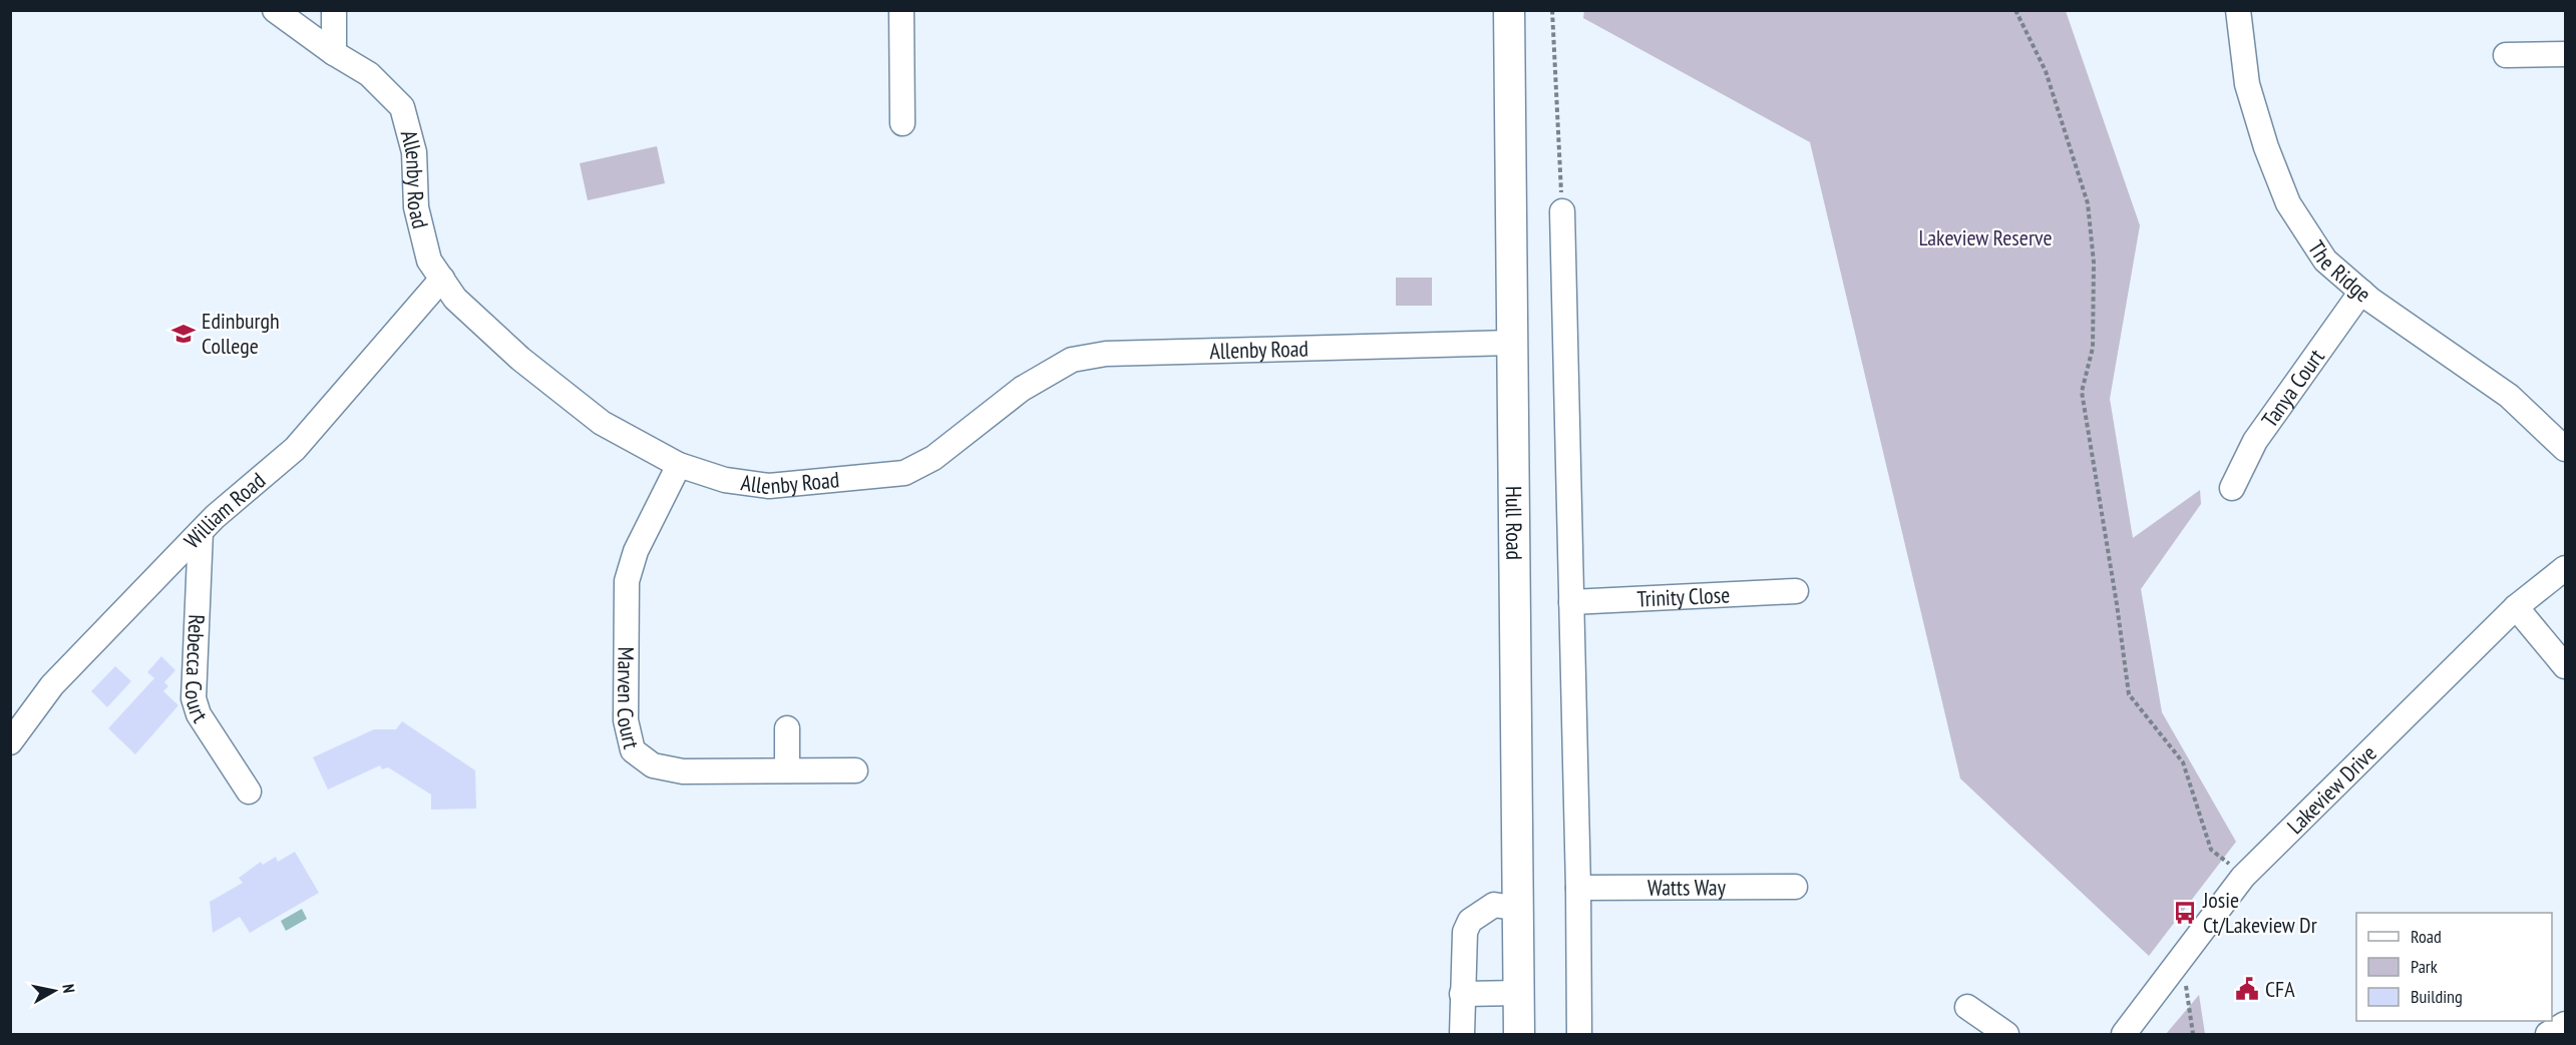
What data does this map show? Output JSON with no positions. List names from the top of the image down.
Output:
{
  "streets": {
    "main road": ["Hull Road"],
    "street": [
      "Allenby Road",
      "The Ridge",
      "Tanya Court",
      "William Road",
      "Trinity Close",
      "Rebecca Court",
      "Marven Court",
      "Lakeview Drive",
      "Watts Way"
    ]
  },
  "crossings": [
    ["Allenby Road", "William Road"],
    ["Allenby Road", "Hull Road"],
    ["Allenby Road", "Marven Court"],
    ["The Ridge", "Tanya Court"],
    ["William Road", "Rebecca Court"]
  ],
  "parks": ["Lakeview Reserve"],
  "places": {
    "school or university": ["Edinburgh College"],
    "bus stop": ["Josie Ct/Lakeview Dr"],
    "public building": ["CFA"]
  },
  "legend": ["Road", "Park", "Building"],
  "north": "right"
}
